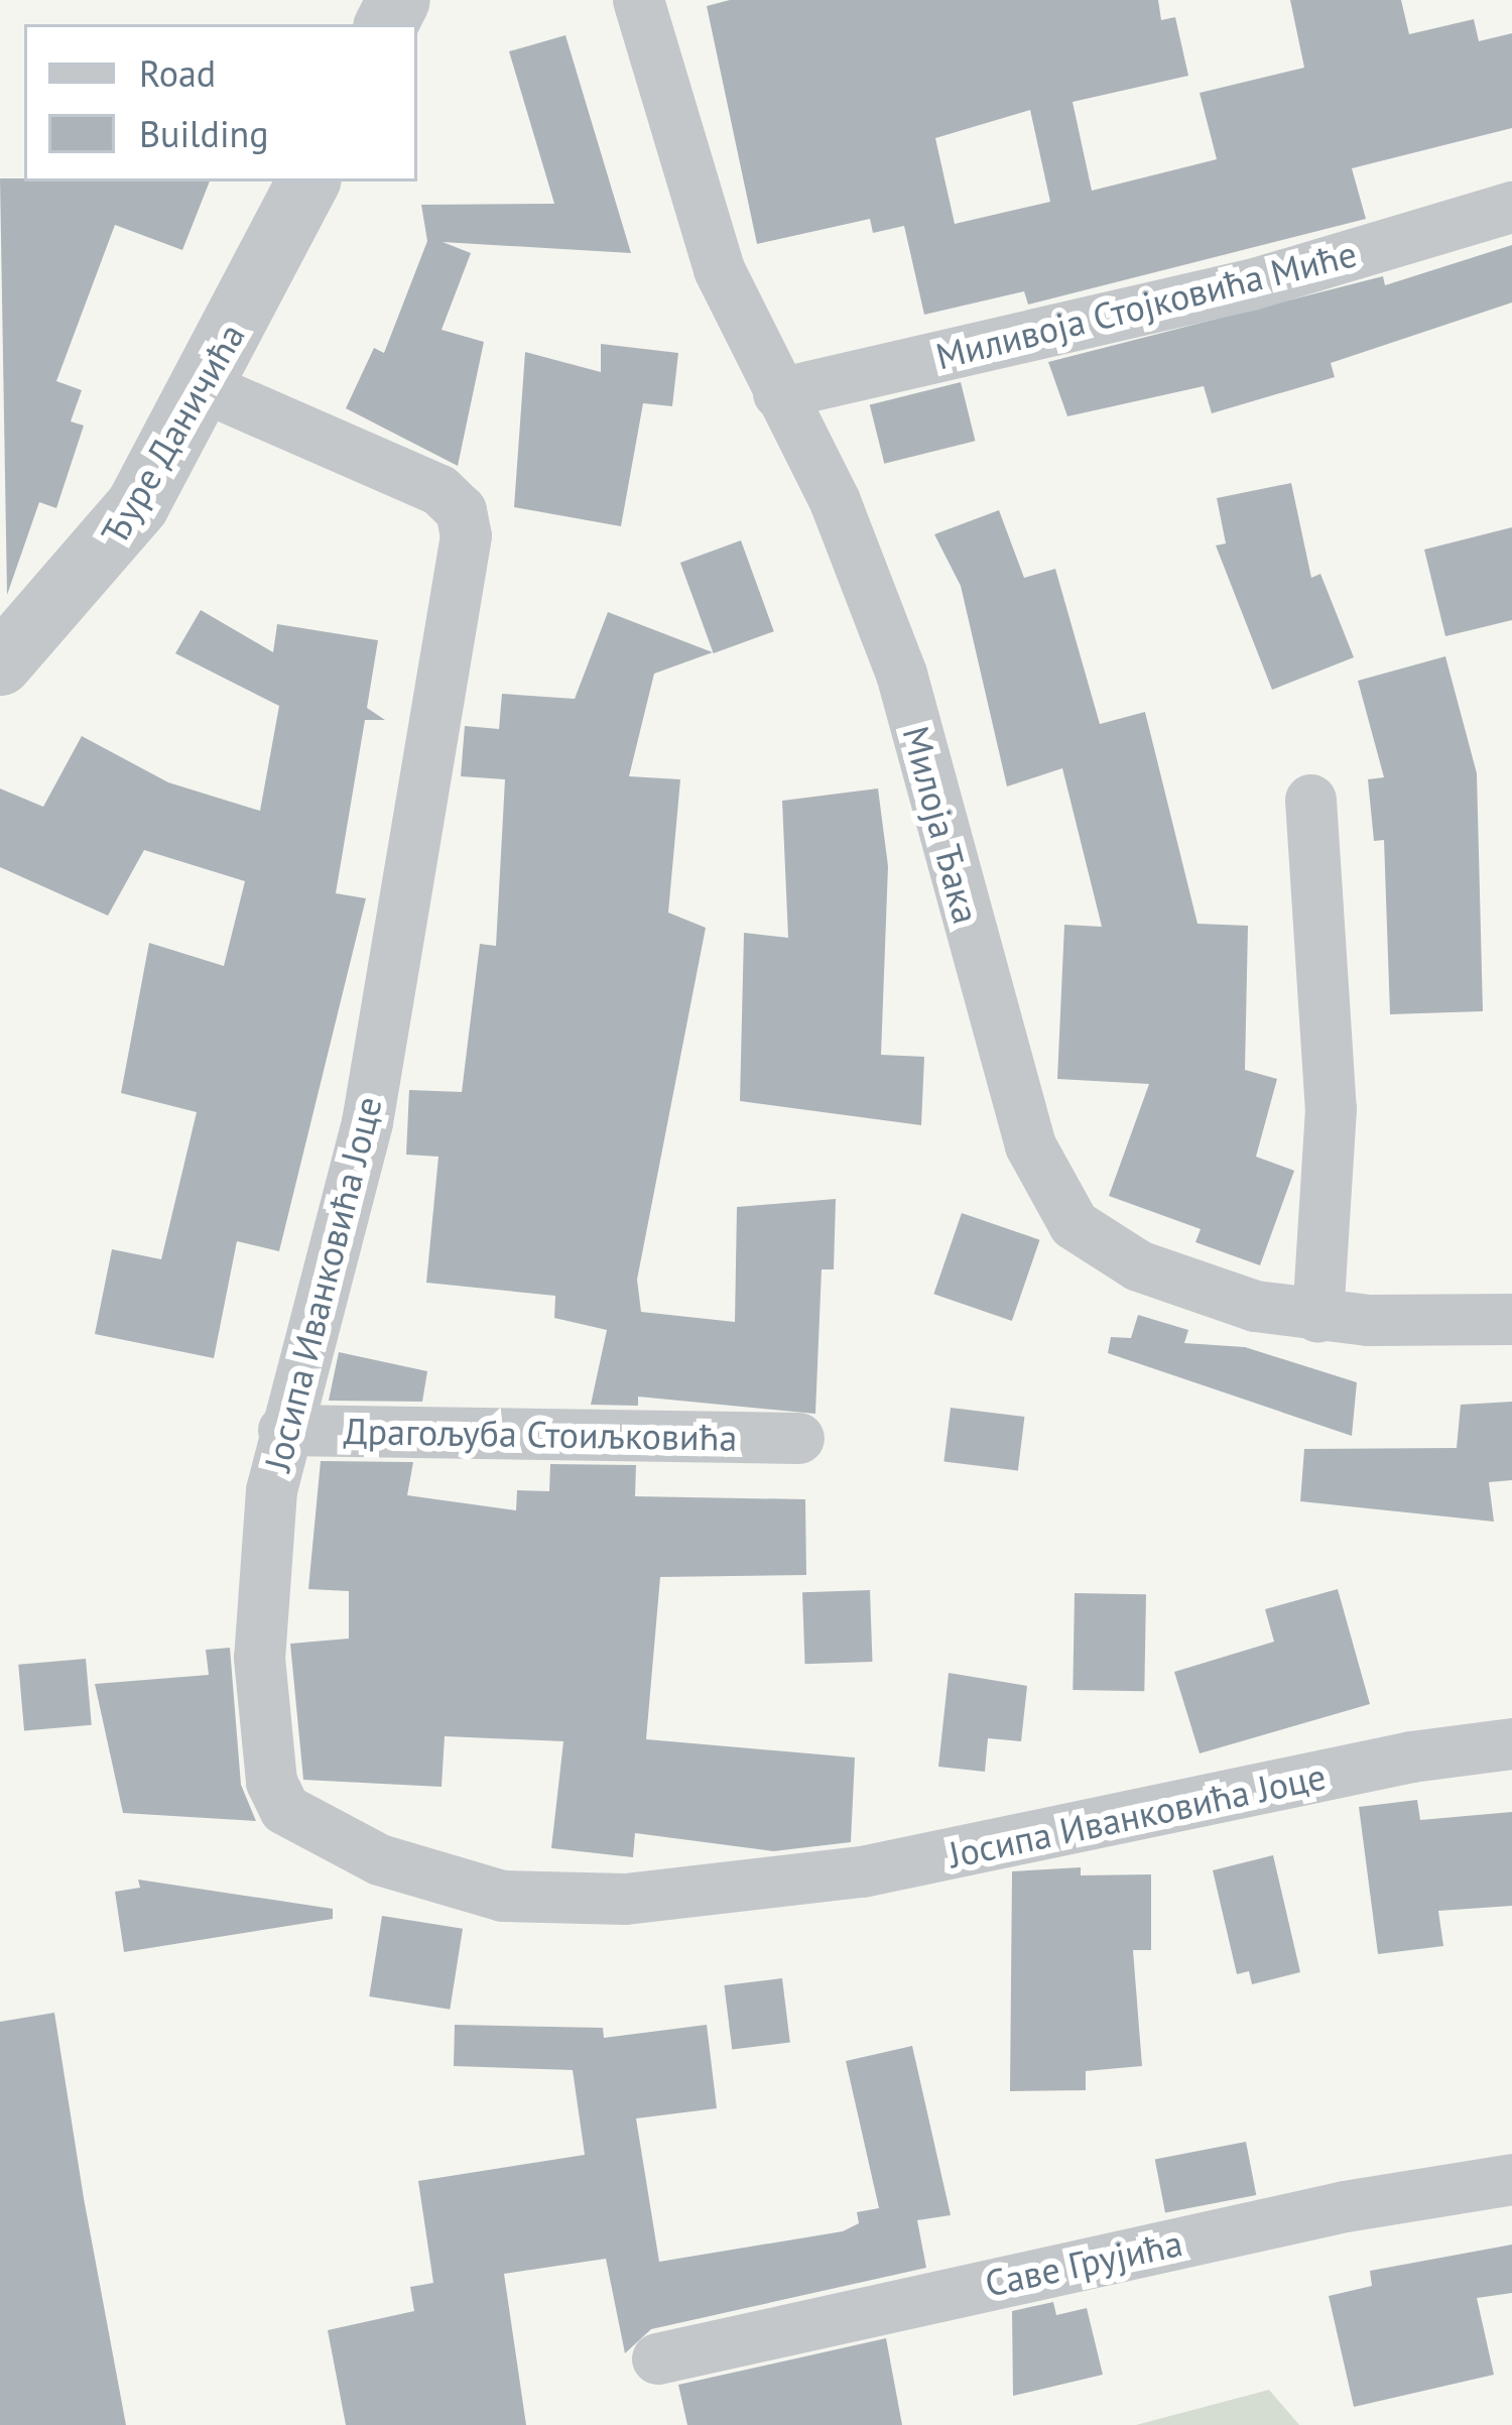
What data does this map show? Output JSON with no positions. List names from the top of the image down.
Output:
{
  "streets": {
    "street": [
      "Миливоја Стојковића Миће",
      "Ђуре Даничића",
      "Милоја Ђака",
      "Јосипа Иванковића Јоце",
      "Драгољуба Стоиљковића",
      "Саве Грујића"
    ]
  },
  "crossings": [
    ["Миливоја Стојковића Миће", "Милоја Ђака"],
    ["Ђуре Даничића", "Јосипа Иванковића Јоце"],
    ["Јосипа Иванковића Јоце", "Драгољуба Стоиљковића"]
  ],
  "legend": ["Road", "Building"]
}
